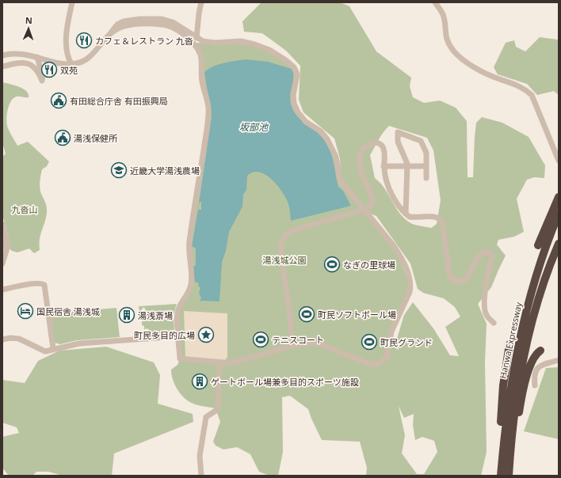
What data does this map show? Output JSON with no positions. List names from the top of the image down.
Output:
{
  "streets": {
    "highway": ["Hanwa Expressway"]
  },
  "water": ["坂部池"],
  "parks": ["九沓山", "湯浅城公園"],
  "places": {
    "restaurant": ["カフェ＆レストラン 九沓", "双苑"],
    "public building": ["有田総合庁舎 有田振興局", "湯浅保健所"],
    "school or university": ["近畿大学湯浅農場"],
    "sports": [
      "なぎの里球場",
      "町民ソフトボール場",
      "テニスコート",
      "町民グランド"
    ],
    "hotel": ["国民宿舎 湯浅城"],
    "building": ["湯浅斎場", "ゲートボール場兼多目的スポーツ施設"],
    "place": ["町民多目的広場"]
  },
  "north": "top"
}
